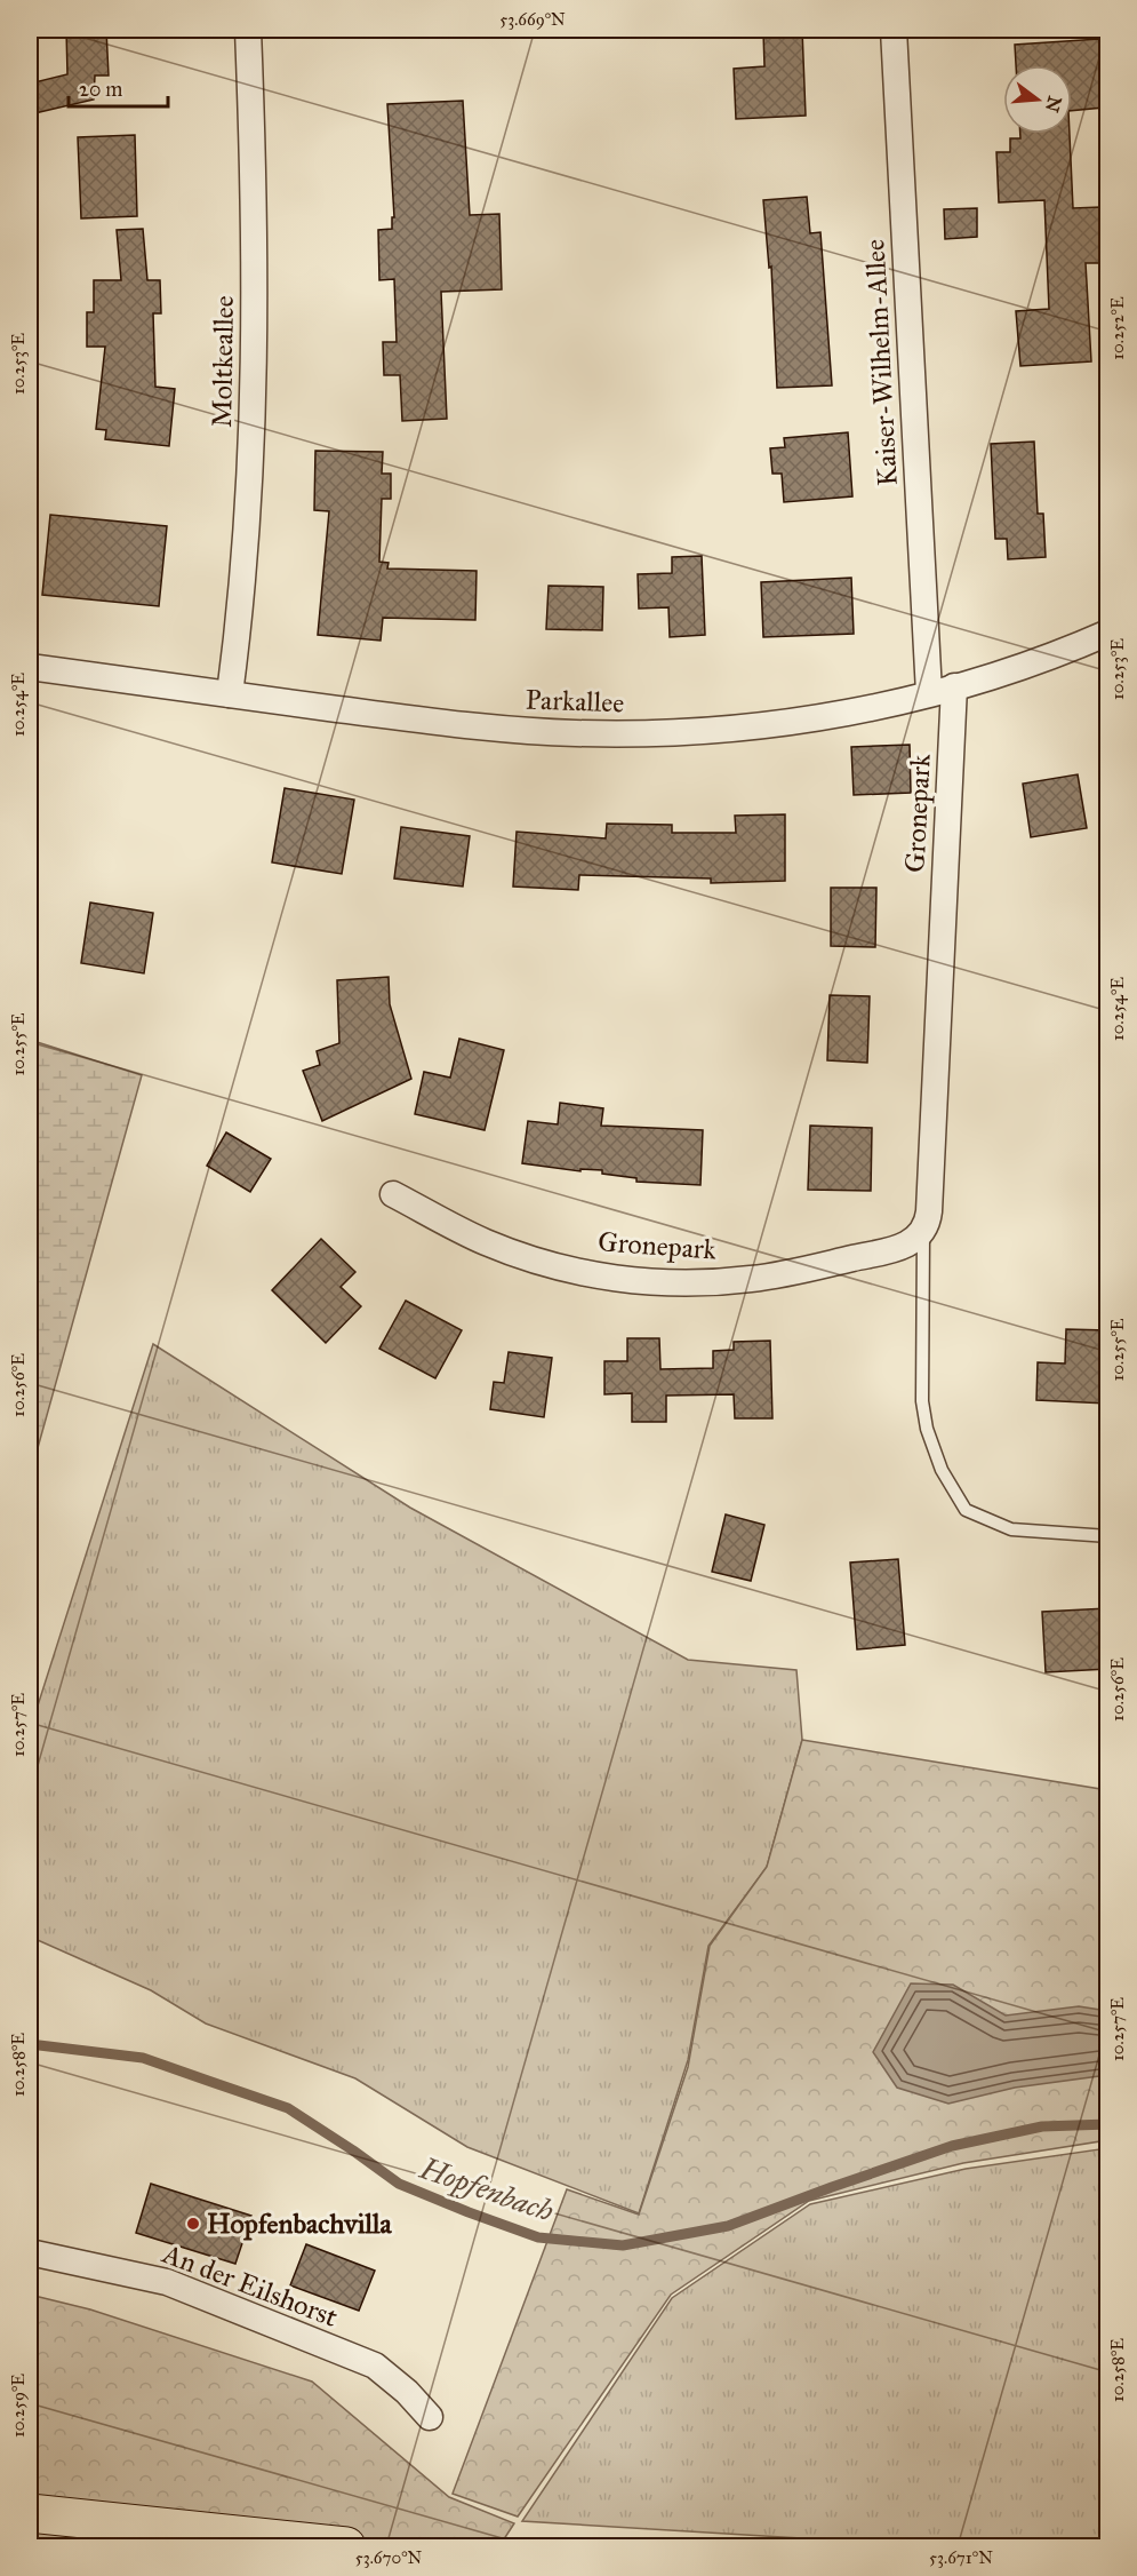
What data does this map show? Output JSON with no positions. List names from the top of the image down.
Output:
{
  "streets": {
    "street": [
      "Moltkeallee",
      "Kaiser-Wilhelm-Allee",
      "Parkallee",
      "Gronepark",
      "An der Eilshorst"
    ]
  },
  "crossings": [
    ["Moltkeallee", "Parkallee"],
    ["Kaiser-Wilhelm-Allee", "Parkallee"],
    ["Kaiser-Wilhelm-Allee", "Gronepark"],
    ["Parkallee", "Gronepark"]
  ],
  "water": ["Hopfenbach"],
  "places": ["Hopfenbachvilla"],
  "scale_bar": "20 m",
  "north": "right",
  "coordinates": [
    "53.669°N",
    "10.252°E",
    "10.253°E",
    "10.254°E",
    "10.255°E",
    "10.256°E",
    "10.257°E",
    "10.258°E",
    "10.259°E",
    "53.670°N",
    "53.671°N"
  ]
}
